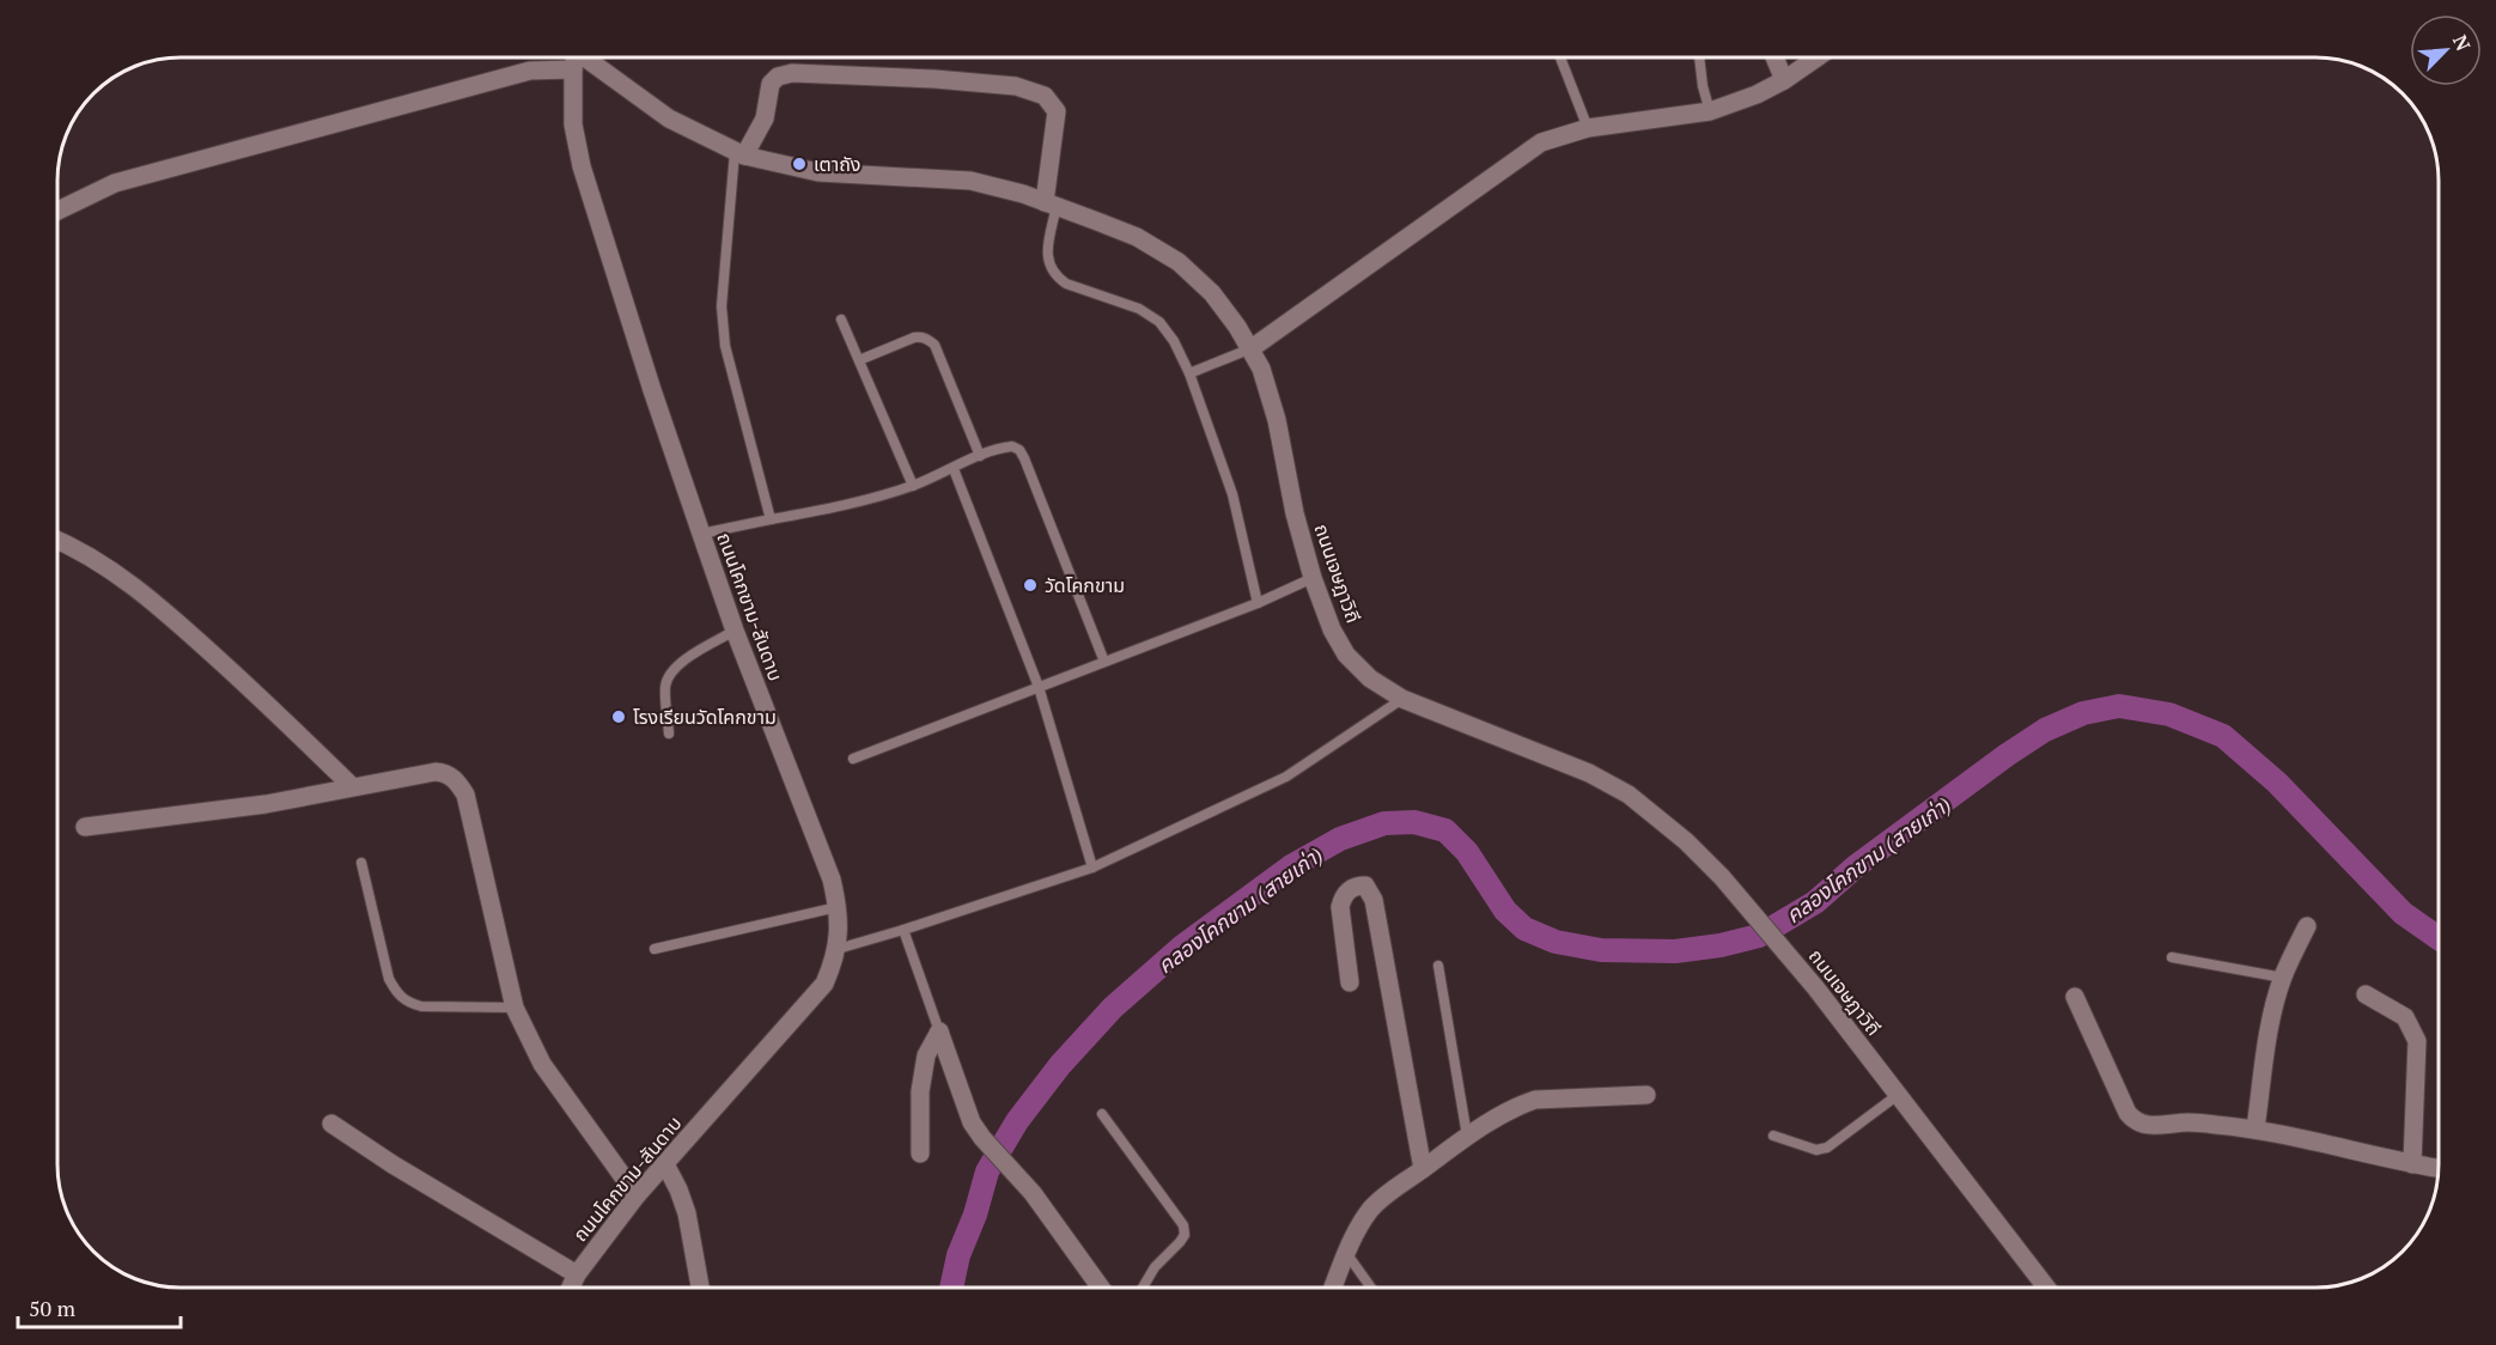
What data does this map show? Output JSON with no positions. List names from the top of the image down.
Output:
{
  "streets": {
    "street": ["ถนนเจษฎาวิถี", "ถนนโคกขาม-สันดาบ"]
  },
  "water": ["คลองโคกขาม (สายเก่า)"],
  "places": ["เตาถัง", "วัดโคกขาม", "โรงเรียนวัดโคกขาม"],
  "scale_bar": "50 m",
  "north": "top right"
}
